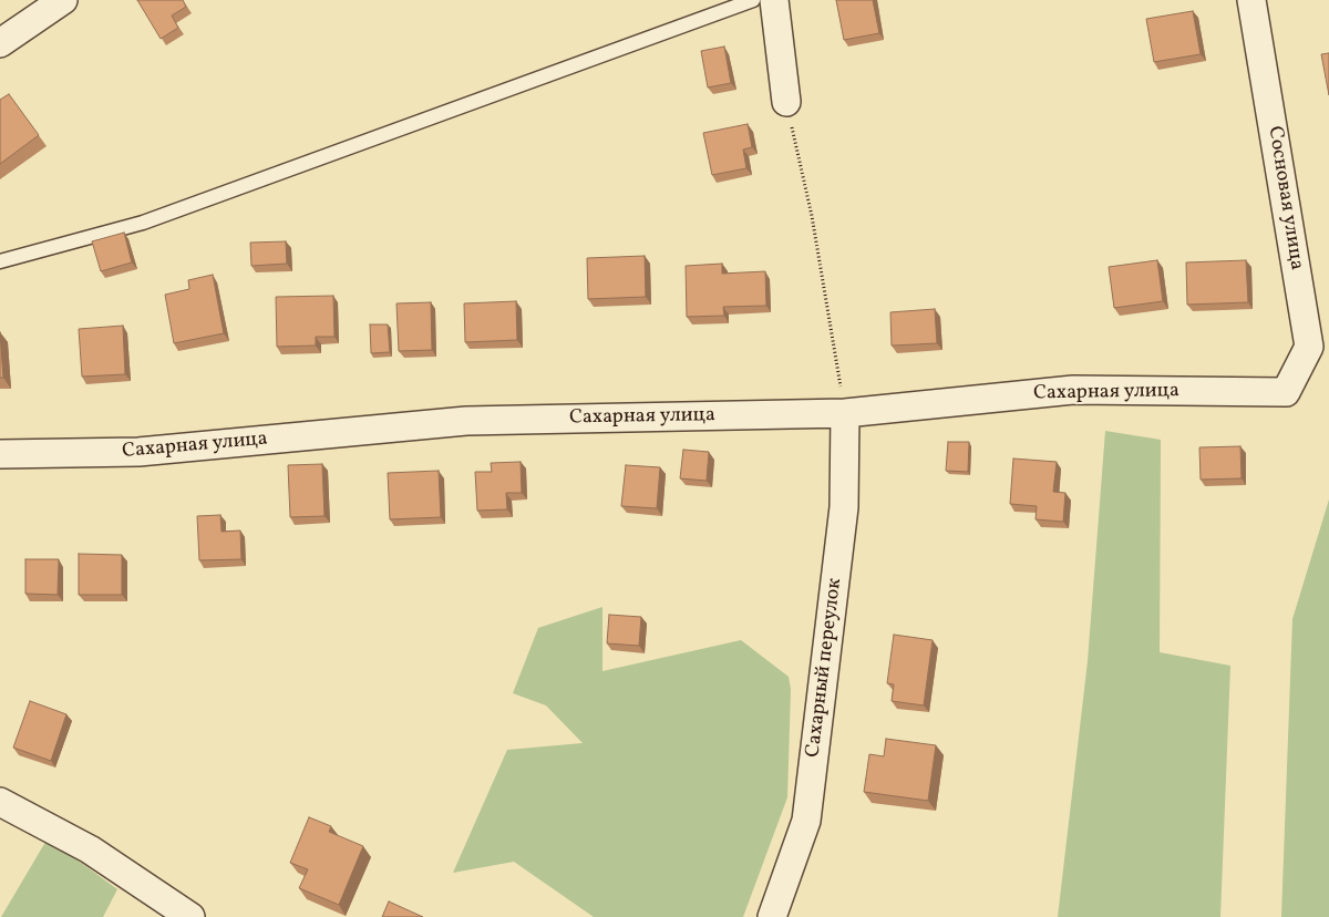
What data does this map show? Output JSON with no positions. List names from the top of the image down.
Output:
{
  "streets": {
    "street": ["Сосновая улица", "Сахарная улица", "Сахарный переулок"]
  },
  "crossings": [
    ["Сосновая улица", "Сахарная улица"],
    ["Сахарная улица", "Сахарный переулок"]
  ]
}
